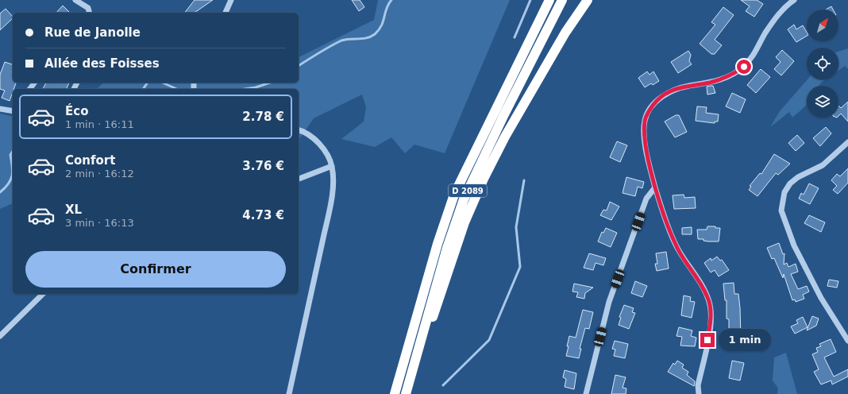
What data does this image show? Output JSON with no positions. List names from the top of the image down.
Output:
{
  "streets": {
    "highway": ["D 2089"]
  },
  "north": "top right",
  "page": {
    "banner": ["Rue de Janolle", "Allée des Foisses"],
    "list": [
      {
        "name": "Éco",
        "note": "1 min · 16:11",
        "value": "2.78 €"
      },
      {
        "name": "Confort",
        "note": "2 min · 16:12",
        "value": "3.76 €"
      },
      {
        "name": "XL",
        "note": "3 min · 16:13",
        "value": "4.73 €"
      }
    ],
    "buttons": "Confirmer",
    "bubble": "1 min"
  }
}
